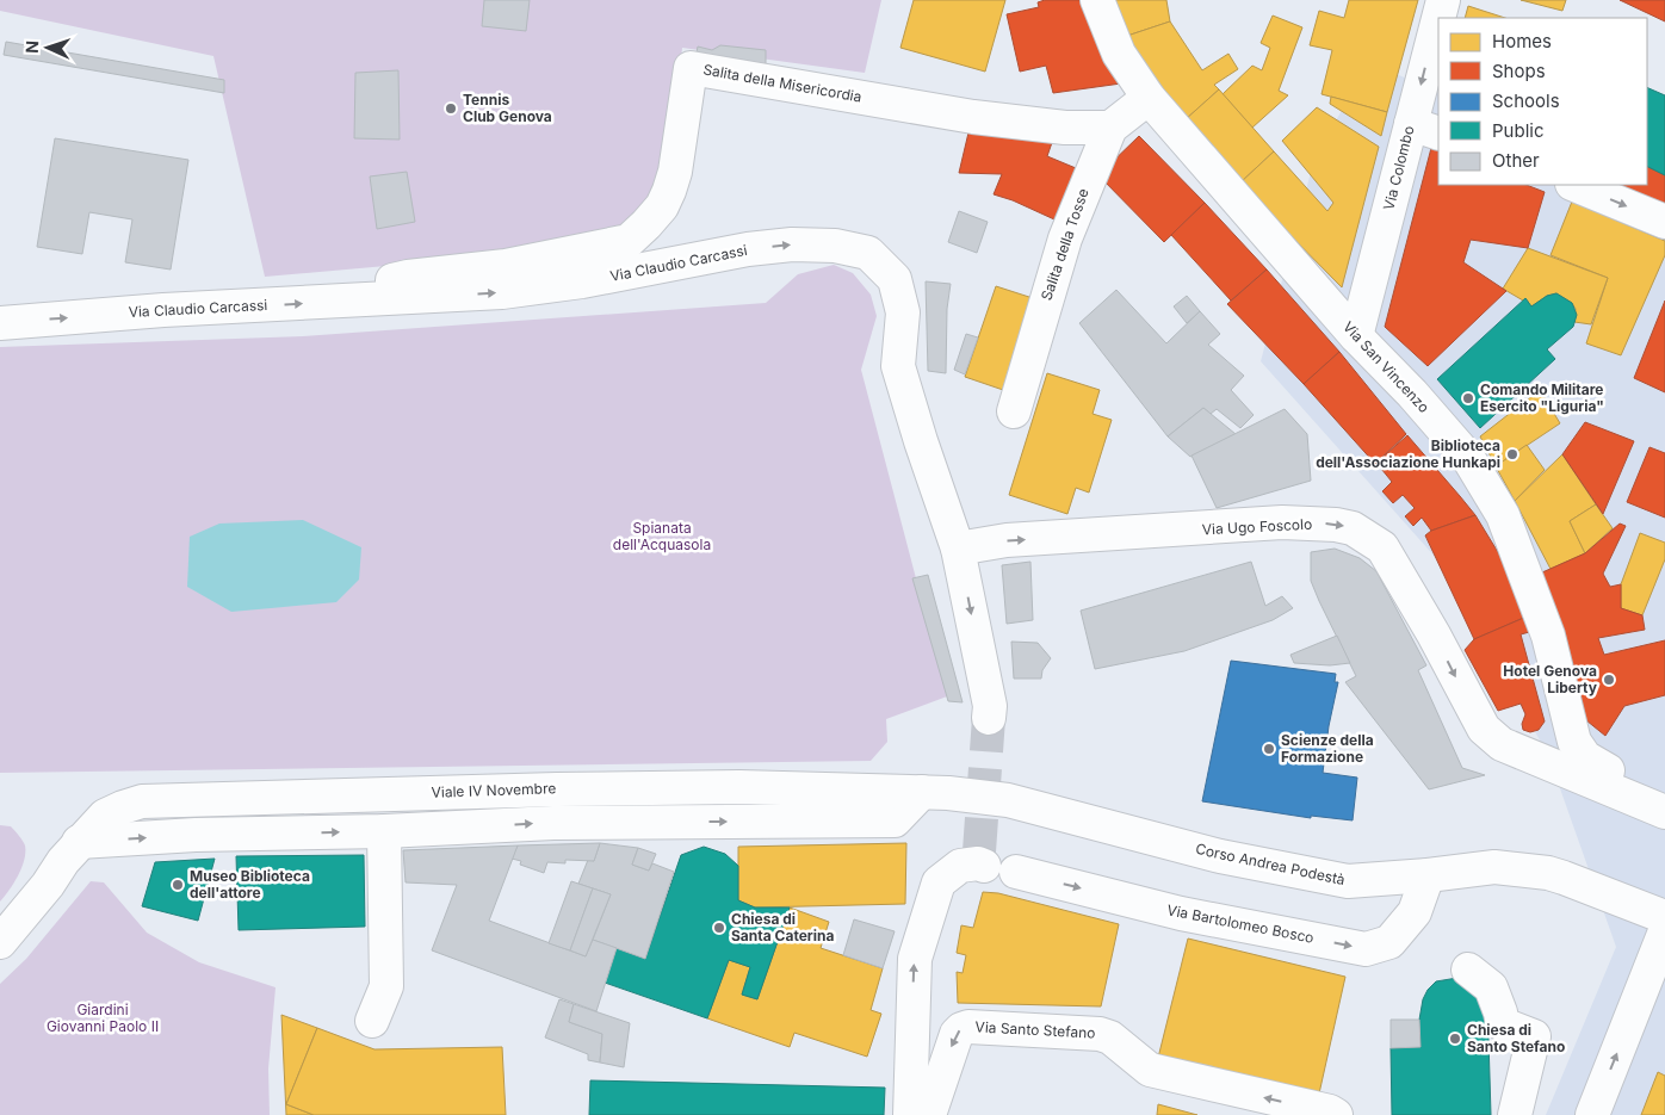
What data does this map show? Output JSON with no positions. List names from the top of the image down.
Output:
{
  "streets": {
    "street": [
      "Salita della Misericordia",
      "Via Colombo",
      "Salita della Tosse",
      "Via Claudio Carcassi",
      "Via San Vincenzo",
      "Via Ugo Foscolo",
      "Viale IV Novembre",
      "Corso Andrea Podestà",
      "Via Bartolomeo Bosco",
      "Via Santo Stefano"
    ]
  },
  "crossings": [
    ["Salita della Misericordia", "Salita della Tosse"],
    ["Via Colombo", "Via San Vincenzo"],
    ["Via Claudio Carcassi", "Via Ugo Foscolo"],
    ["Via San Vincenzo", "Via Ugo Foscolo"],
    ["Viale IV Novembre", "Corso Andrea Podestà"],
    ["Corso Andrea Podestà", "Via Bartolomeo Bosco"]
  ],
  "one_way": ["Via Ugo Foscolo", "Via Bartolomeo Bosco"],
  "parks": ["Spianata dell'Acquasola", "Giardini Giovanni Paolo II"],
  "places": [
    "Tennis Club Genova",
    "Comando Militare Esercito \"Liguria\"",
    "Biblioteca dell'Associazione Hunkapi",
    "Hotel Genova Liberty",
    "Scienze della Formazione",
    "Museo Biblioteca dell'attore",
    "Chiesa di Santa Caterina",
    "Chiesa di Santo Stefano"
  ],
  "legend": [
    "Homes",
    "Shops",
    "Schools",
    "Public",
    "Other"
  ],
  "north": "left"
}
